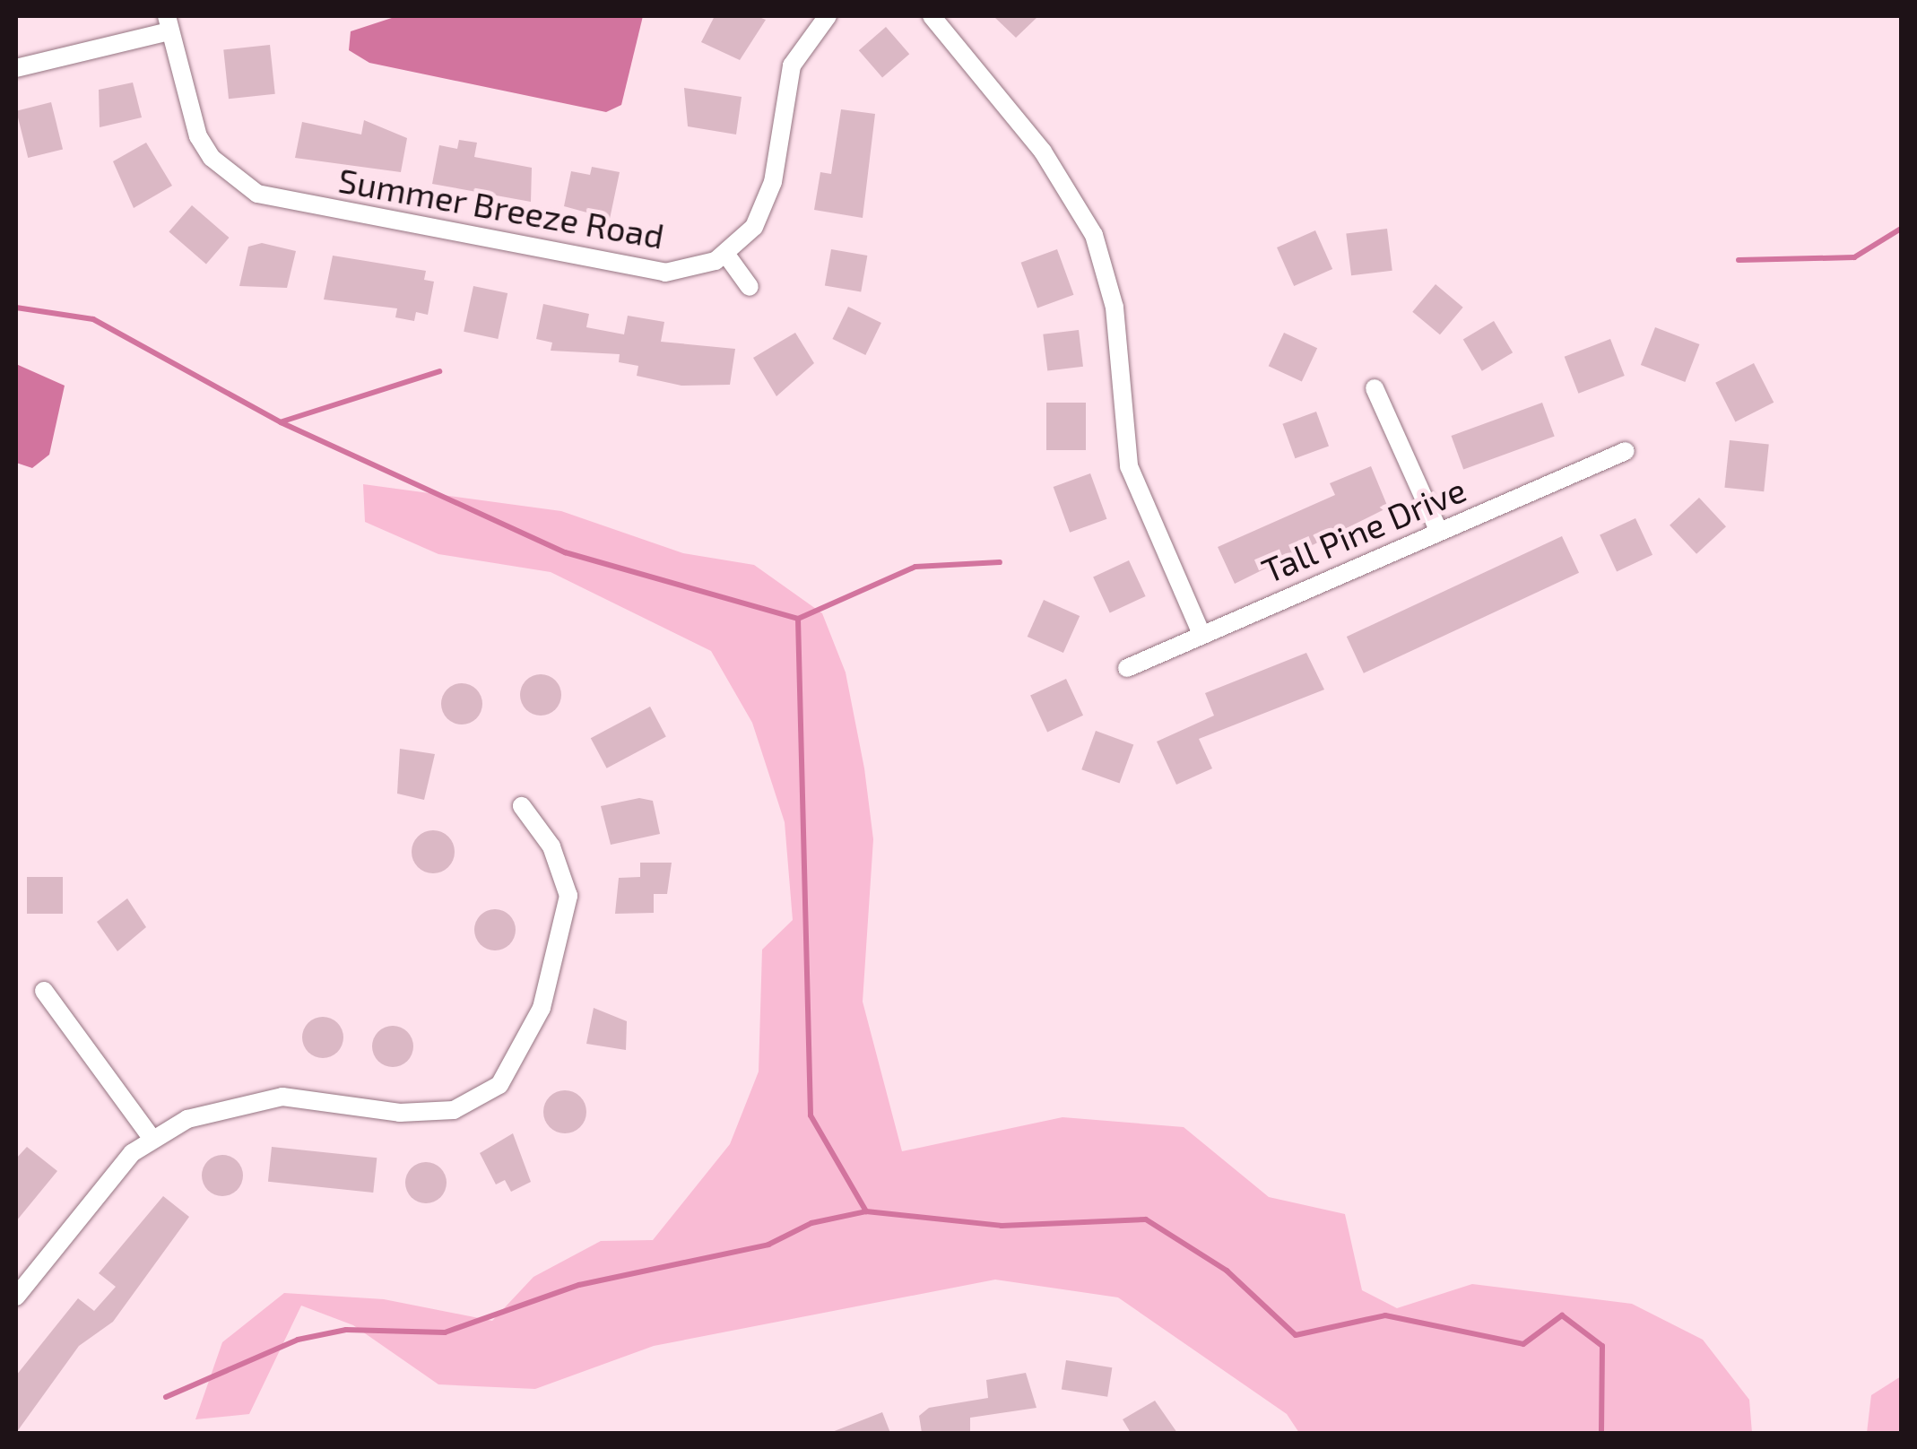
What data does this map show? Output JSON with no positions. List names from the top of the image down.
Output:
{
  "streets": {
    "street": ["Summer Breeze Road", "Tall Pine Drive"]
  }
}
